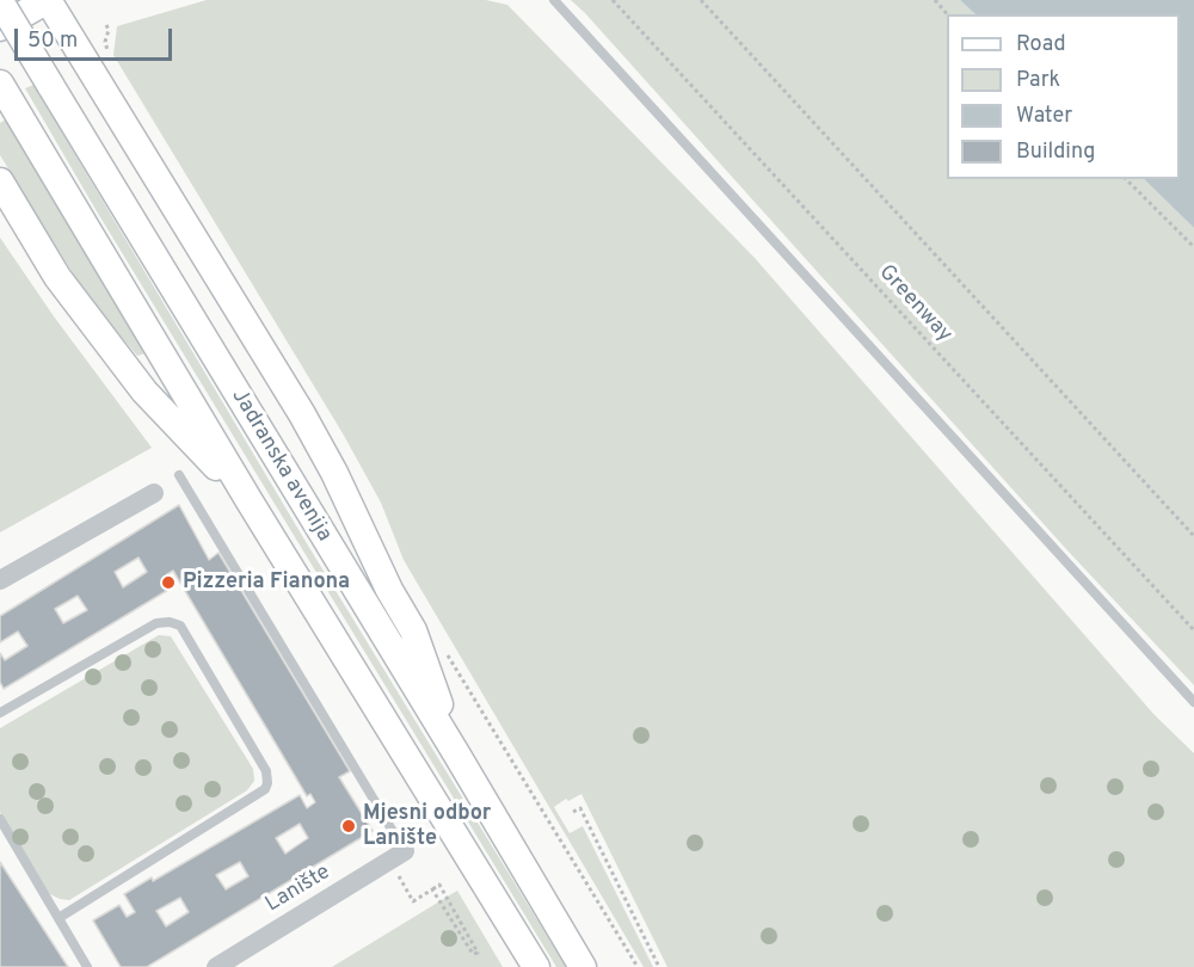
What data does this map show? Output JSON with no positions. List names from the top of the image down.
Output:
{
  "streets": {
    "main road": ["Jadranska avenija"],
    "street": ["Lanište"],
    "path": ["Greenway"]
  },
  "places": ["Pizzeria Fianona", "Mjesni odbor Lanište"],
  "legend": [
    "Road",
    "Park",
    "Water",
    "Building"
  ],
  "scale_bar": "50 m"
}
